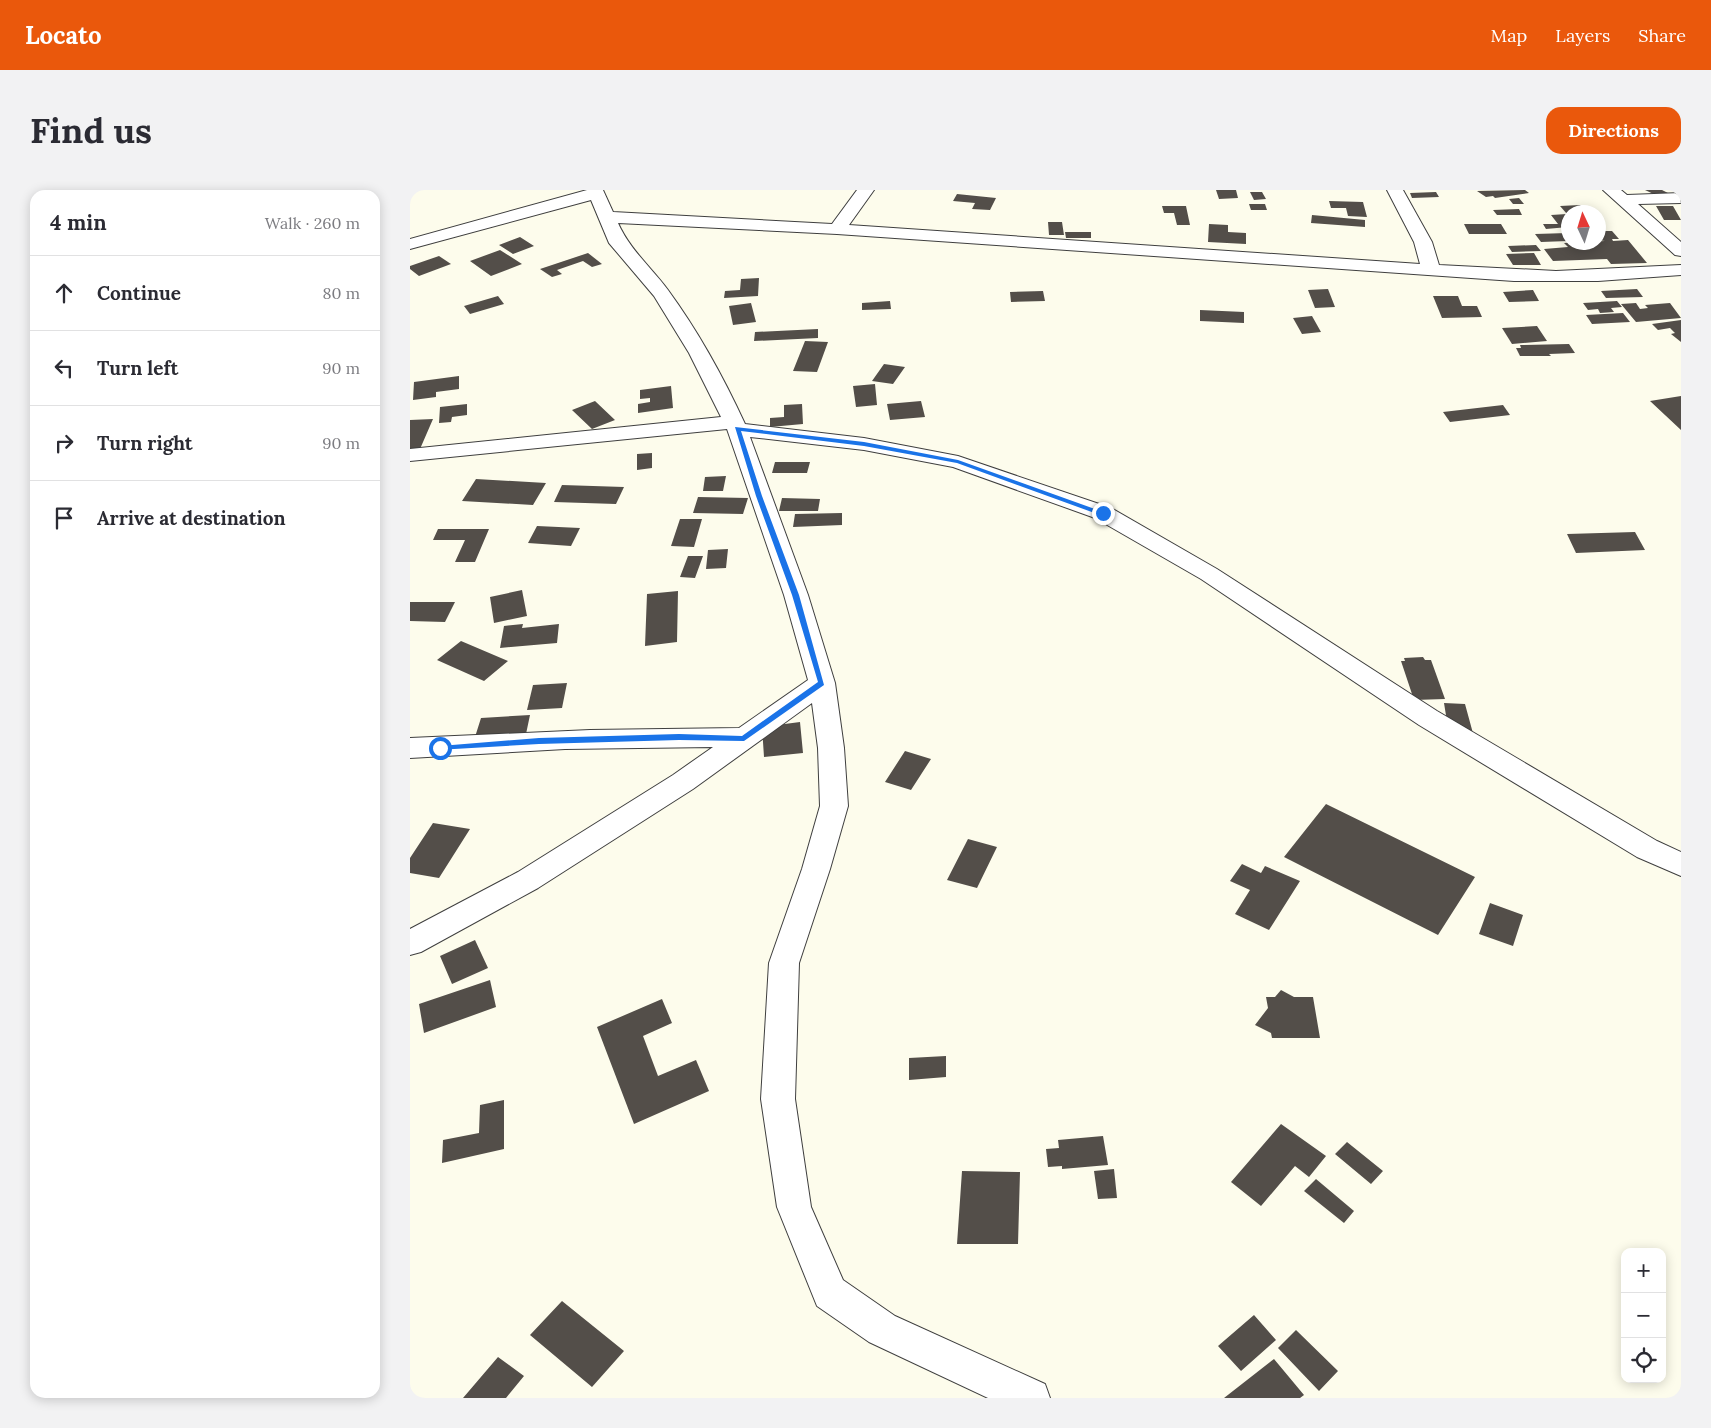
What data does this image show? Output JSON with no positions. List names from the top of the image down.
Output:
{
  "north": "top",
  "page": {
    "header": "Locato",
    "nav": ["Map", "Layers", "Share"],
    "buttons": "Directions",
    "title": "Find us",
    "heading": ["4 min", "Walk · 260 m"],
    "list": [
      ["Continue", "80 m"],
      ["Turn left", "90 m"],
      ["Turn right", "90 m"],
      "Arrive at destination"
    ],
    "map_buttons": ["+", "−"]
  }
}
